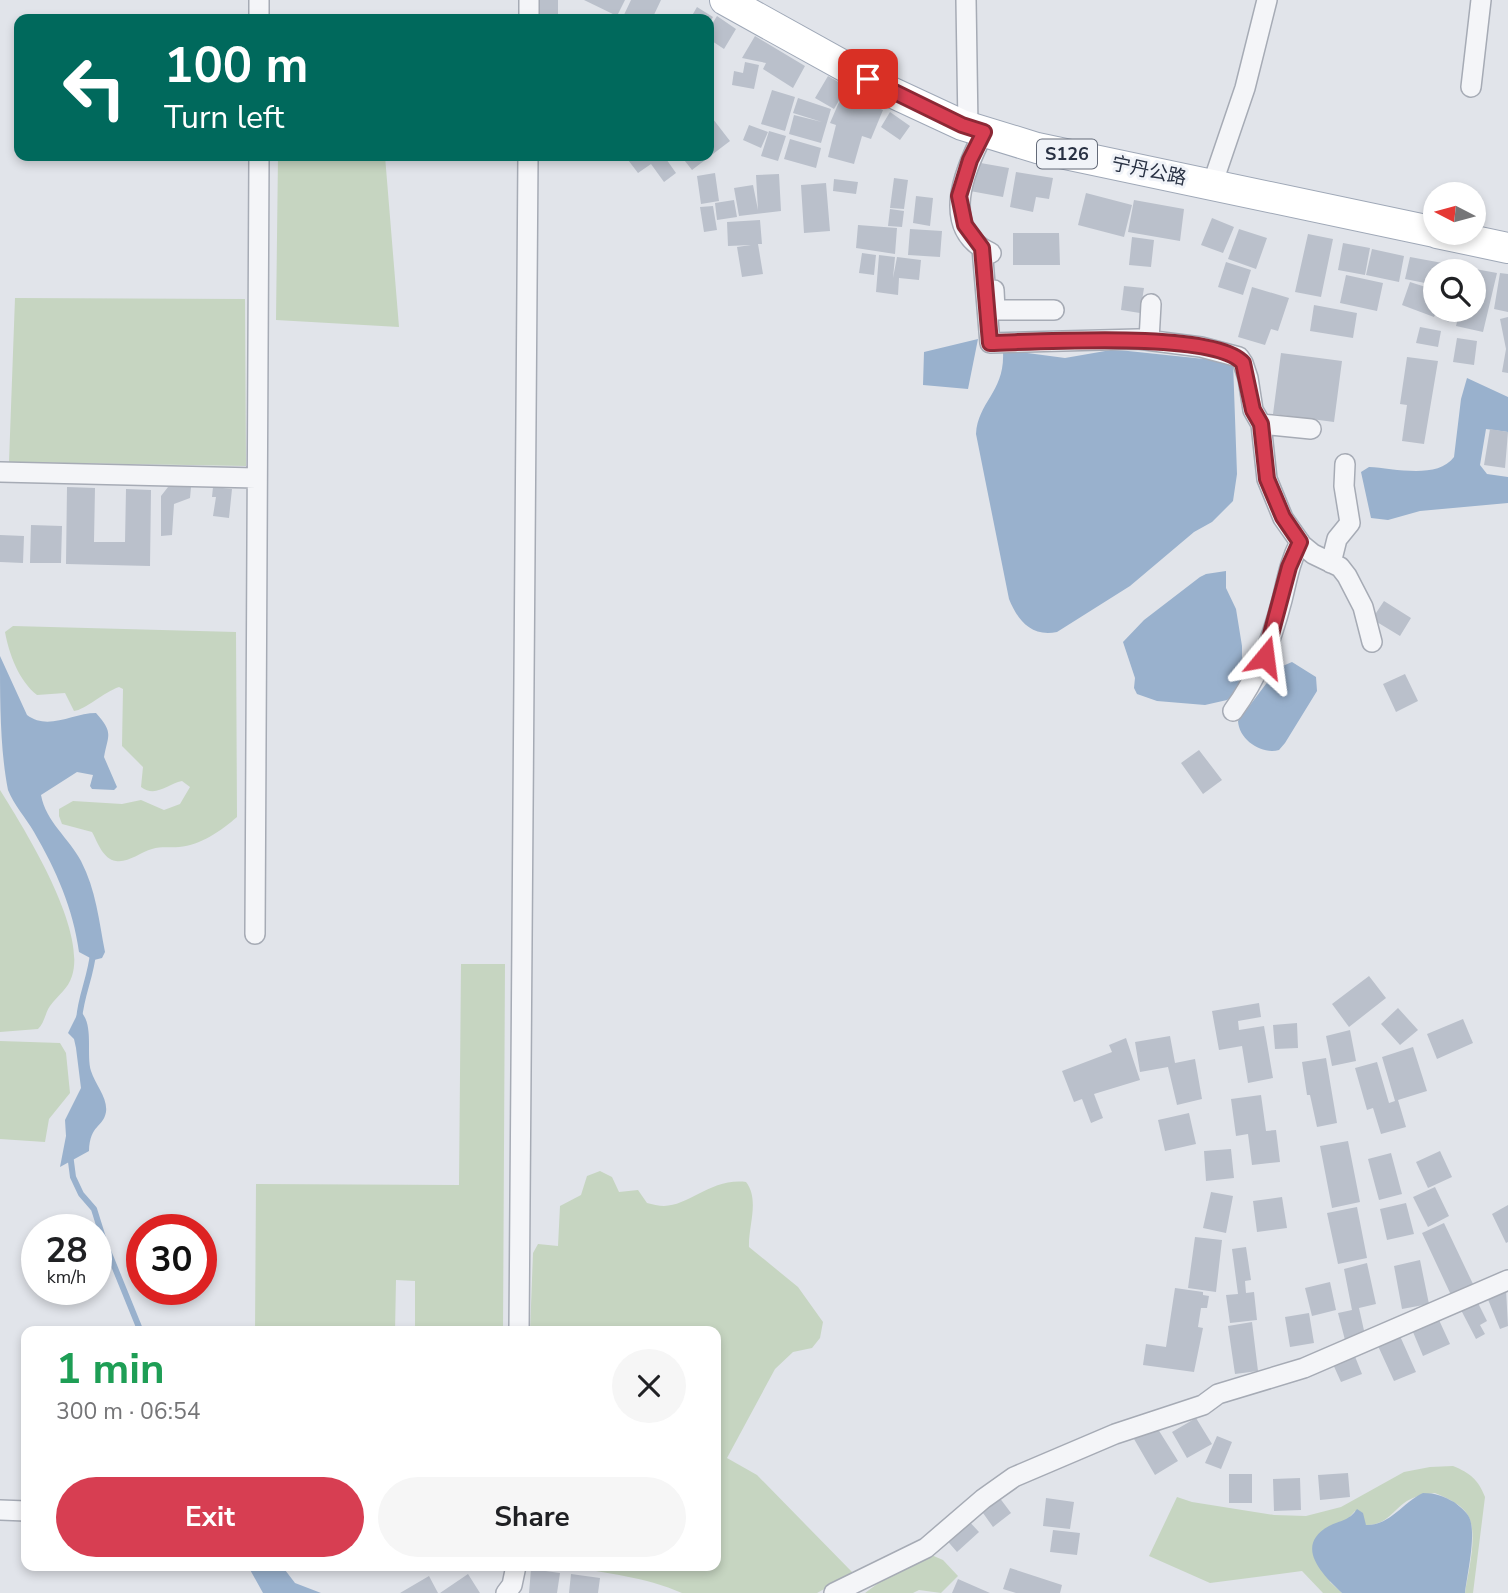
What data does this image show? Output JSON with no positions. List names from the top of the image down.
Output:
{
  "streets": {
    "main road": ["S126", "宁丹公路"]
  },
  "north": "left",
  "page": {
    "turn": ["100 m", "Turn left"],
    "speed": "28 km/h",
    "limit": "30",
    "heading": ["1 min", "300 m · 06:54"],
    "buttons": ["Exit", "Share"]
  }
}
